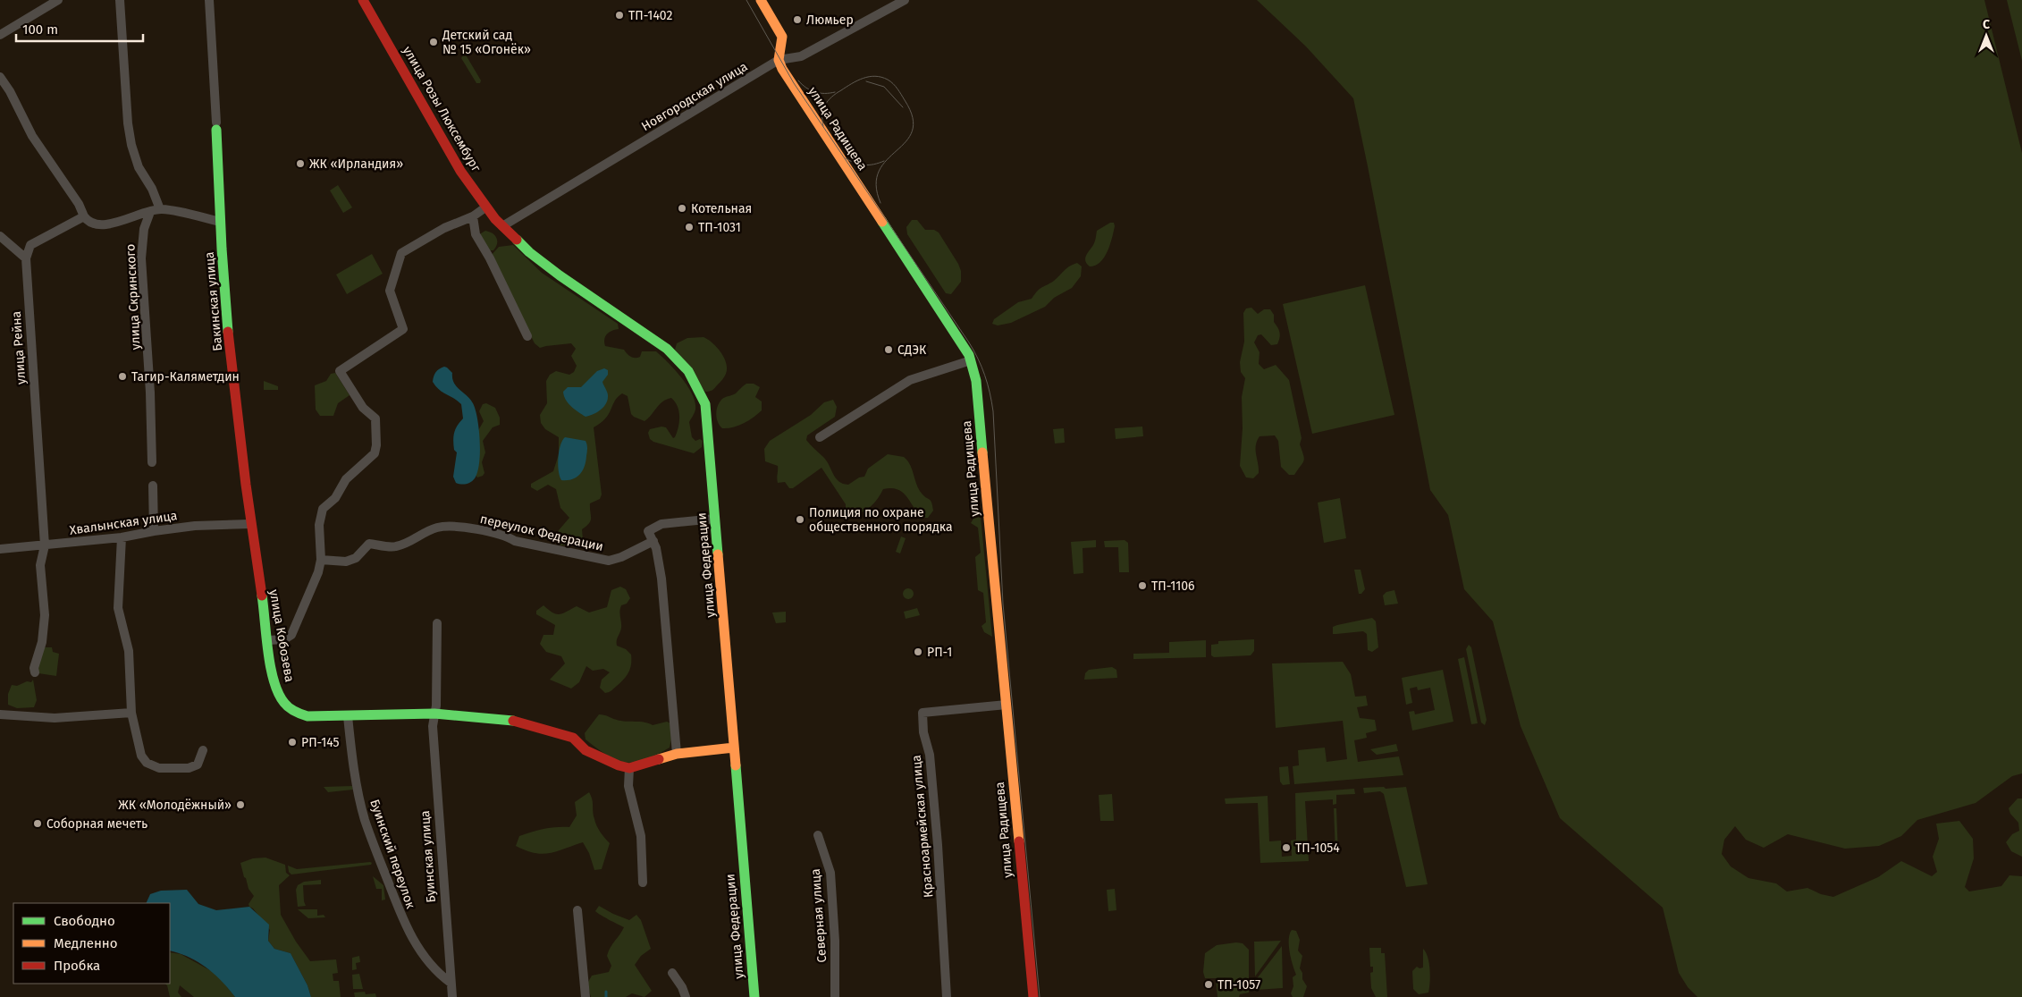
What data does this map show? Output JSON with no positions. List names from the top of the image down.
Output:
{
  "streets": {
    "street": [
      "Новгородская улица",
      "улица Розы Люксембург",
      "улица Радищева",
      "улица Скринского",
      "Бакинская улица",
      "улица Рейна",
      "Хвалынская улица",
      "переулок Федерации",
      "улица Федерации",
      "улица Кобозева",
      "Красноармейская улица",
      "Буинский переулок",
      "Буинская улица",
      "Северная улица"
    ]
  },
  "crossings": [
    ["Новгородская улица", "улица Розы Люксембург"],
    ["Новгородская улица", "улица Радищева"],
    ["Новгородская улица", "улица Федерации"],
    ["улица Розы Люксембург", "улица Федерации"],
    ["улица Радищева", "Красноармейская улица"],
    ["Бакинская улица", "Хвалынская улица"],
    ["Бакинская улица", "улица Кобозева"],
    ["улица Рейна", "Хвалынская улица"],
    ["Хвалынская улица", "улица Кобозева"],
    ["улица Кобозева", "Буинский переулок"],
    ["улица Кобозева", "Буинская улица"],
    ["Буинский переулок", "Буинская улица"]
  ],
  "places": [
    "ТП-1402",
    "Люмьер",
    "Детский сад № 15 «Огонёк»",
    "ЖК «Ирландия»",
    "Котельная",
    "ТП-1031",
    "СДЭК",
    "Тагир-Каляметдин",
    "Полиция по охране общественного порядка",
    "ТП-1106",
    "РП-1",
    "РП-145",
    "ЖК «Молодёжный»",
    "Соборная мечеть",
    "ТП-1054",
    "ТП-1057"
  ],
  "legend": ["Свободно", "Медленно", "Пробка"],
  "scale_bar": "100 m",
  "north": "top"
}
